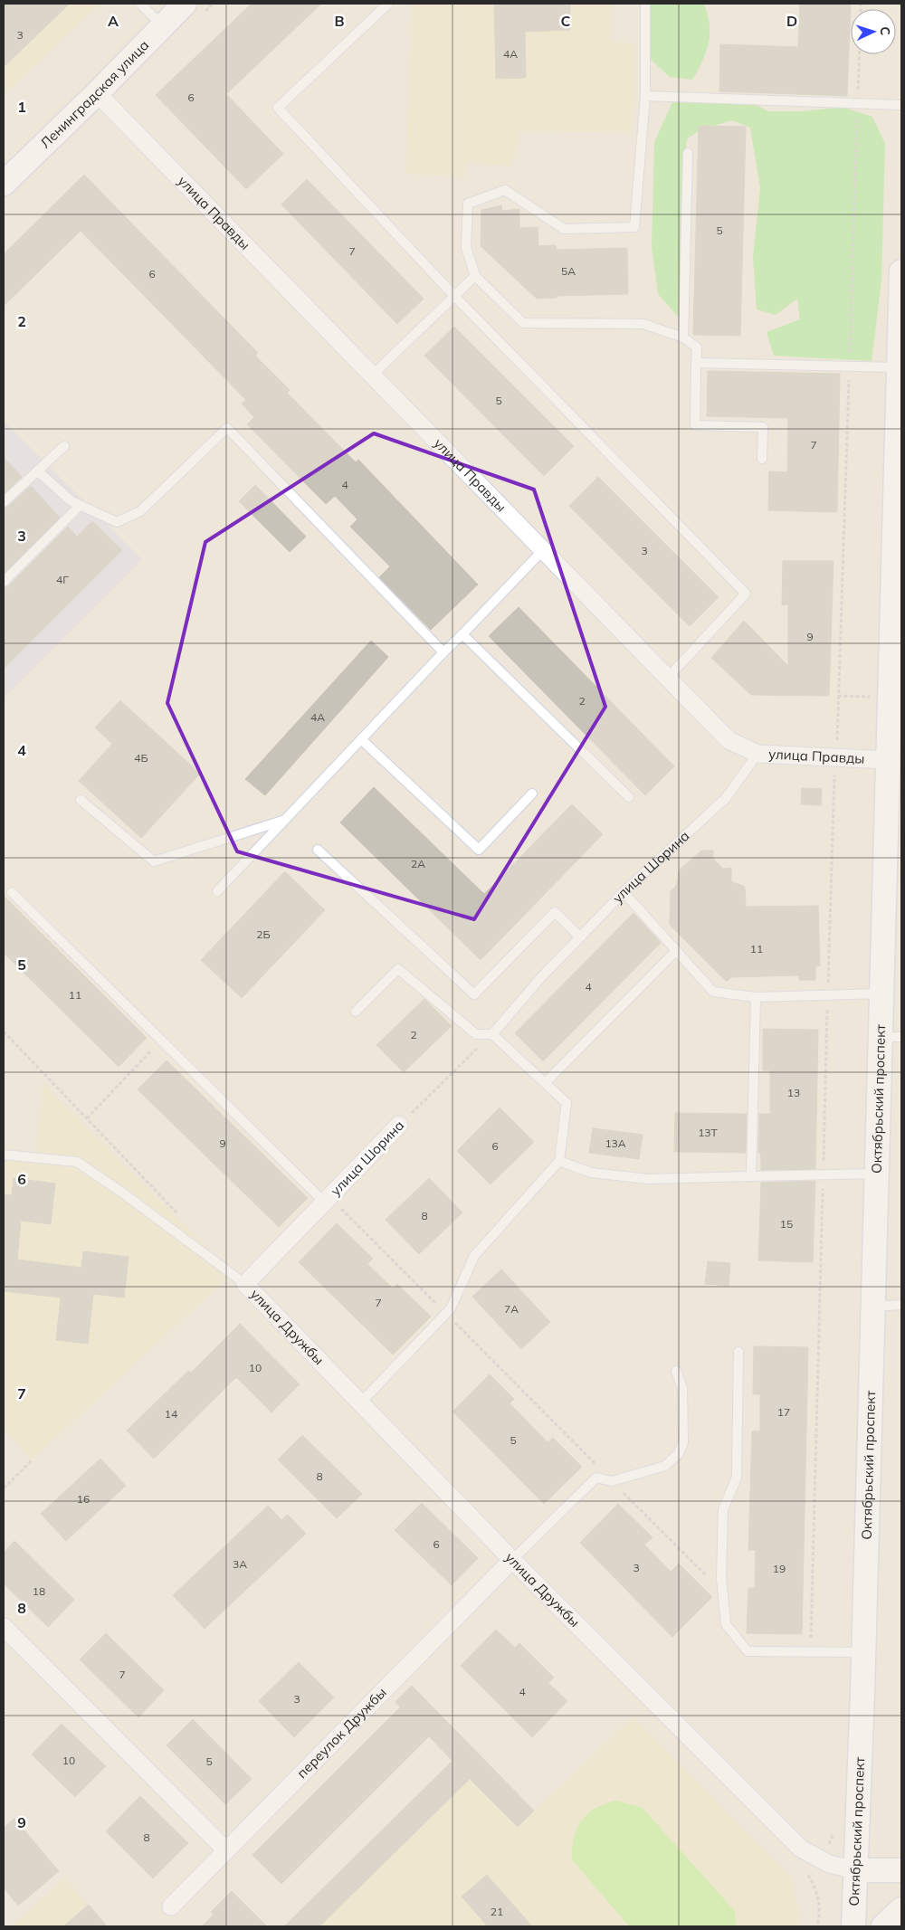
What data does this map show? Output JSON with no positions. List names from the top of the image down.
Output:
{
  "streets": {
    "main road": ["Ленинградская улица", "Октябрьский проспект"],
    "street": [
      "улица Правды",
      "улица Шорина",
      "улица Дружбы",
      "переулок Дружбы"
    ]
  },
  "crossings": [
    ["Ленинградская улица", "улица Правды"],
    ["улица Правды", "улица Шорина"],
    ["улица Правды", "Октябрьский проспект"],
    ["улица Шорина", "улица Дружбы"],
    ["Октябрьский проспект", "улица Дружбы"],
    ["улица Дружбы", "переулок Дружбы"]
  ],
  "house_numbers": [
    "3",
    "4А",
    "6",
    "5",
    "7",
    "5А",
    "6",
    "5",
    "7",
    "4",
    "3",
    "4Г",
    "9",
    "2",
    "4А",
    "4Б",
    "2А",
    "2Б",
    "11",
    "4",
    "11",
    "2",
    "13",
    "13Т",
    "9",
    "13А",
    "6",
    "8",
    "15",
    "7",
    "7А",
    "10",
    "17",
    "14",
    "5",
    "8",
    "16",
    "6",
    "3А",
    "3",
    "19",
    "18",
    "7",
    "4",
    "3",
    "10",
    "5",
    "8",
    "21"
  ],
  "north": "right",
  "grid": {
    "columns": [
      "A",
      "B",
      "C",
      "D"
    ],
    "rows": [
      "1",
      "2",
      "3",
      "4",
      "5",
      "6",
      "7",
      "8",
      "9"
    ]
  }
}
